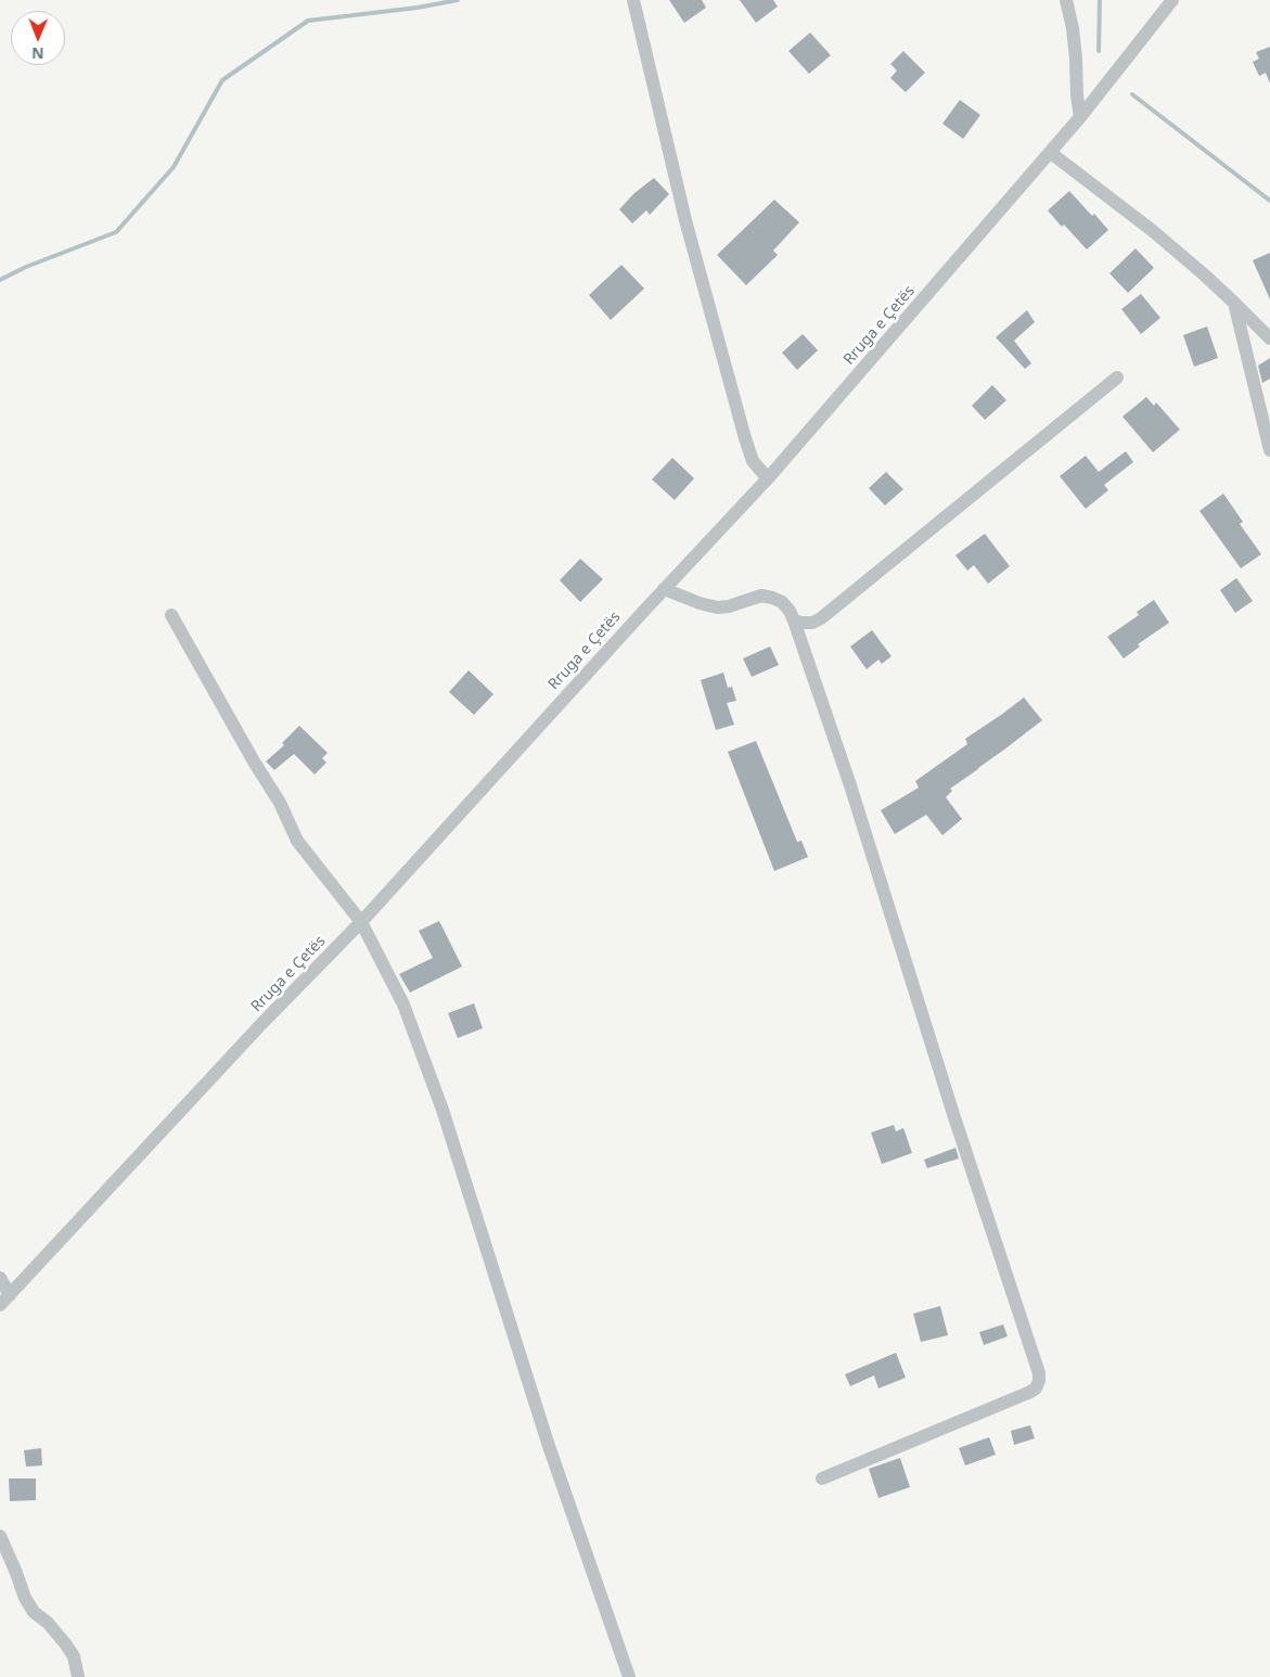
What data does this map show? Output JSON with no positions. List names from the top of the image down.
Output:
{
  "streets": {
    "street": ["Rruga e Çetës"]
  },
  "north": "bottom"
}
